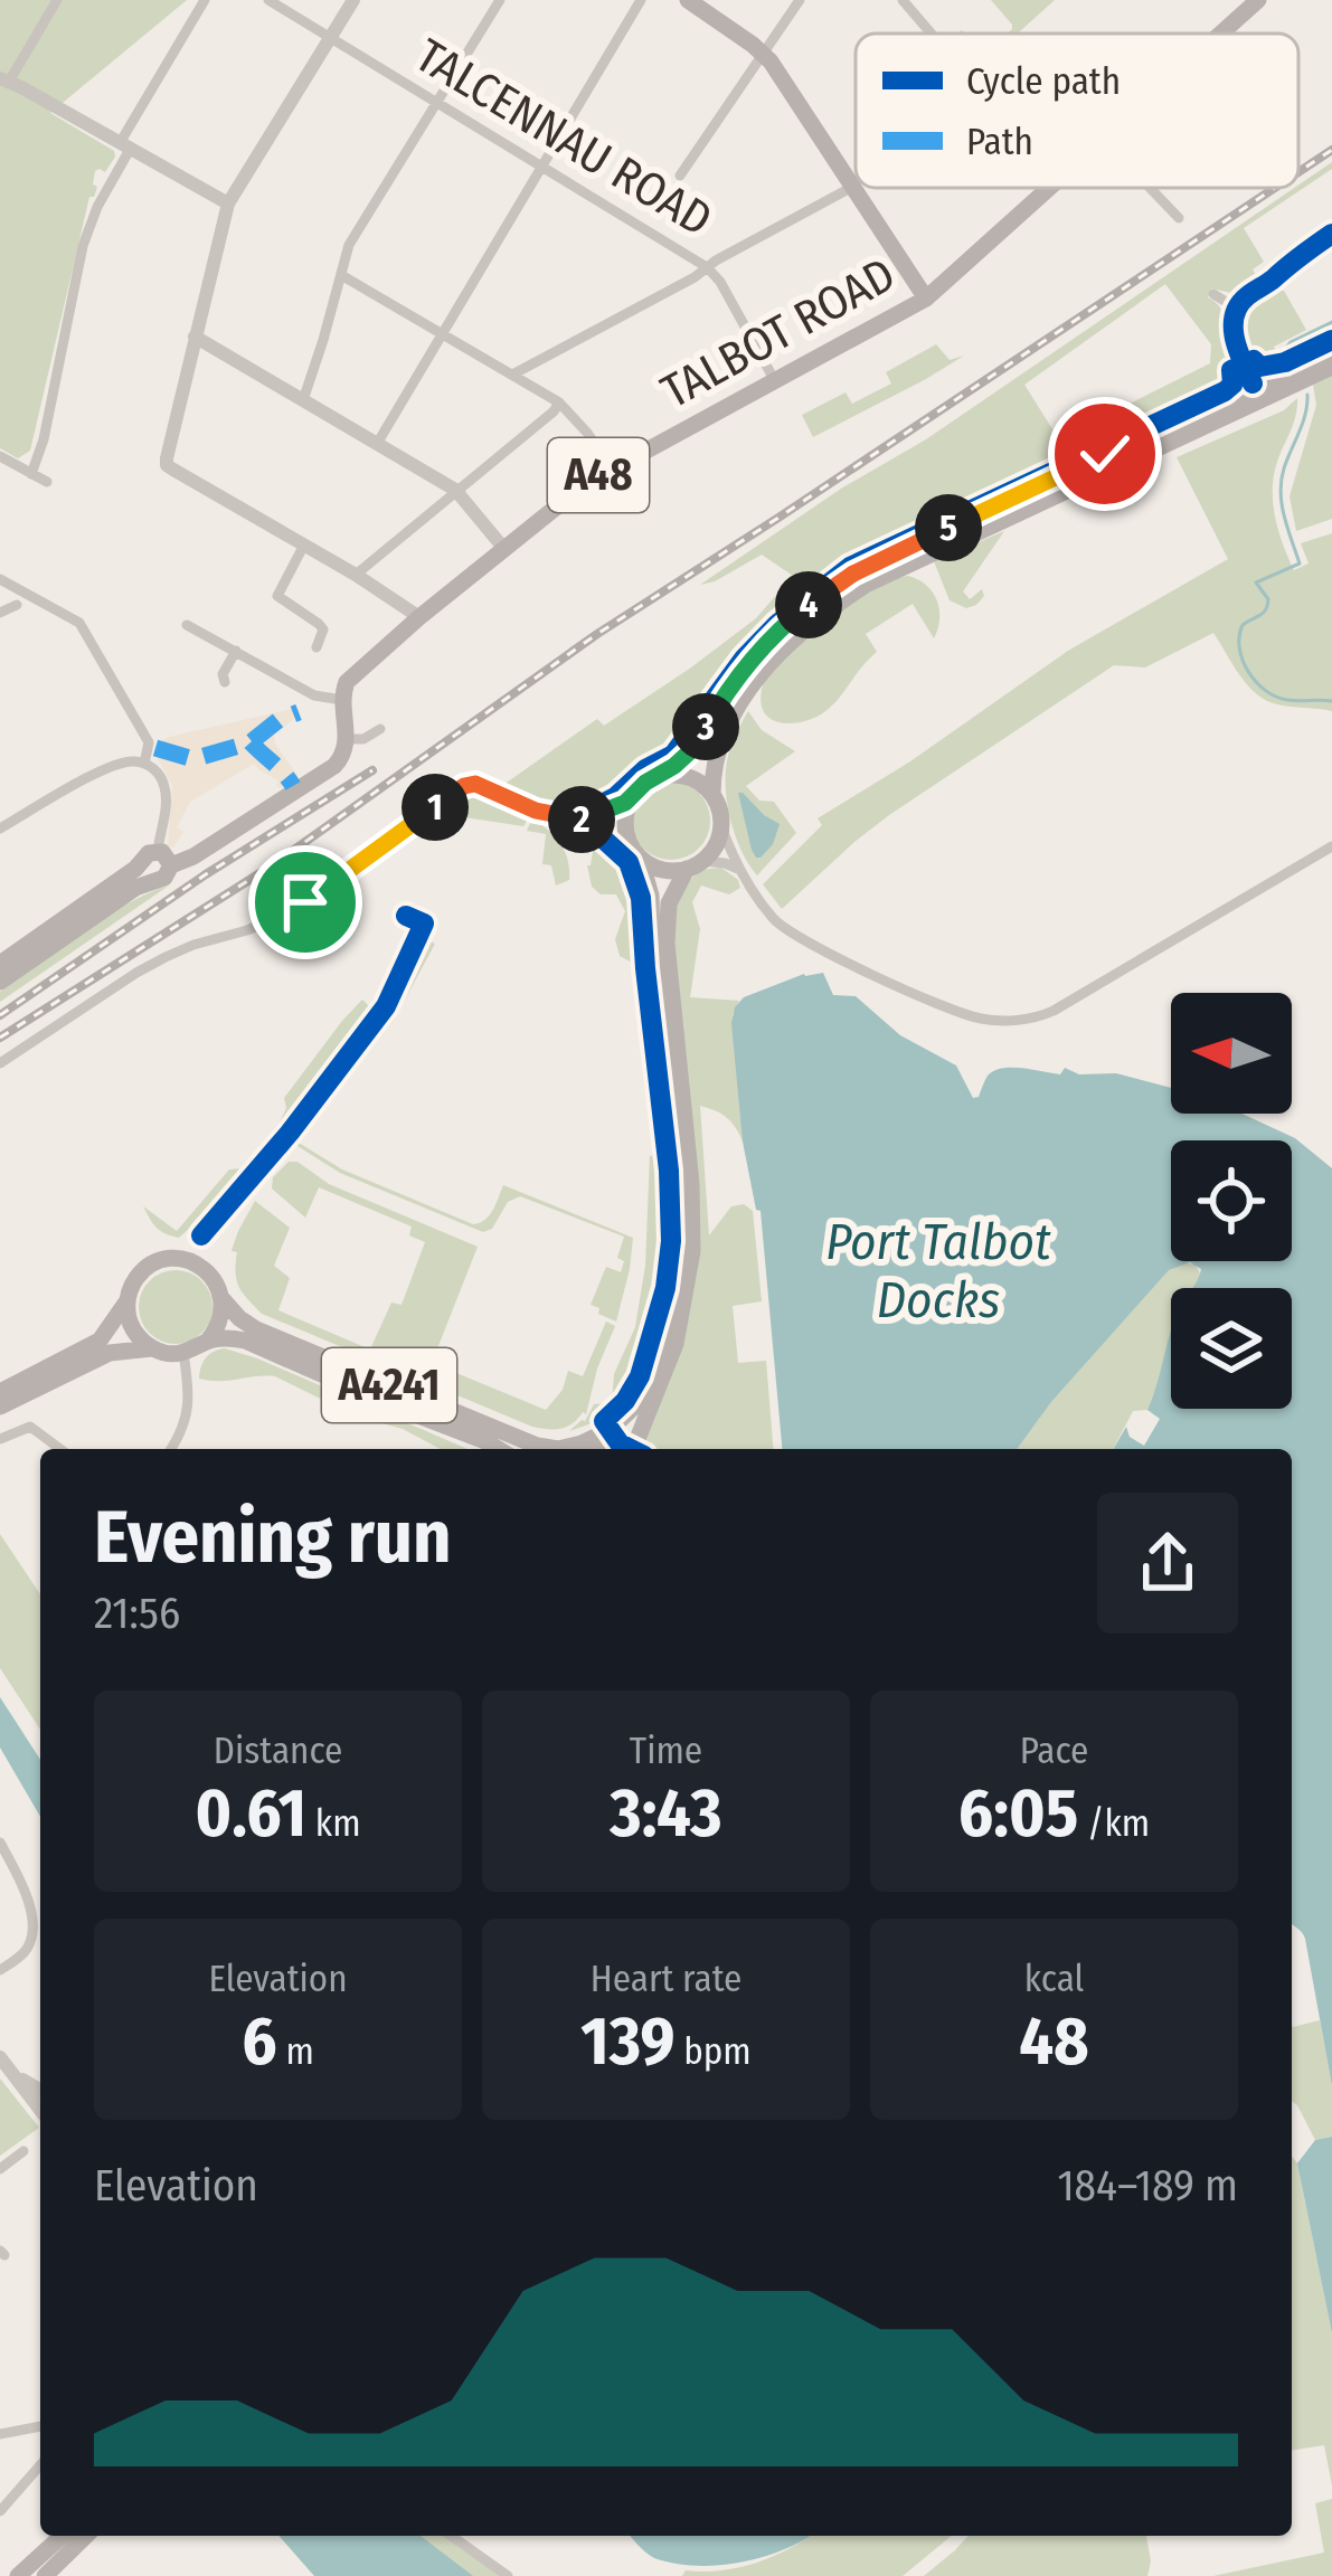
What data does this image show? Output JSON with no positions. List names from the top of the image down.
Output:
{
  "streets": {
    "main road": ["TALBOT ROAD", "A48", "A4241"],
    "street": ["TALCENNAU ROAD"]
  },
  "crossings": [
    ["TALCENNAU ROAD", "TALBOT ROAD"]
  ],
  "water": ["Port Talbot Docks"],
  "legend": ["Cycle path", "Path"],
  "north": "left",
  "page": {
    "pins": [
      "5",
      "4",
      "3",
      "1",
      "2"
    ],
    "heading": ["Evening run", "21:56"],
    "stats": [
      ["Distance", "0.61 km"],
      ["Time", "3:43"],
      ["Pace", "6:05 /km"],
      ["Elevation", "6 m"],
      ["Heart rate", "139 bpm"],
      ["kcal", "48"]
    ],
    "chart": ["Elevation", "184–189 m"]
  }
}
